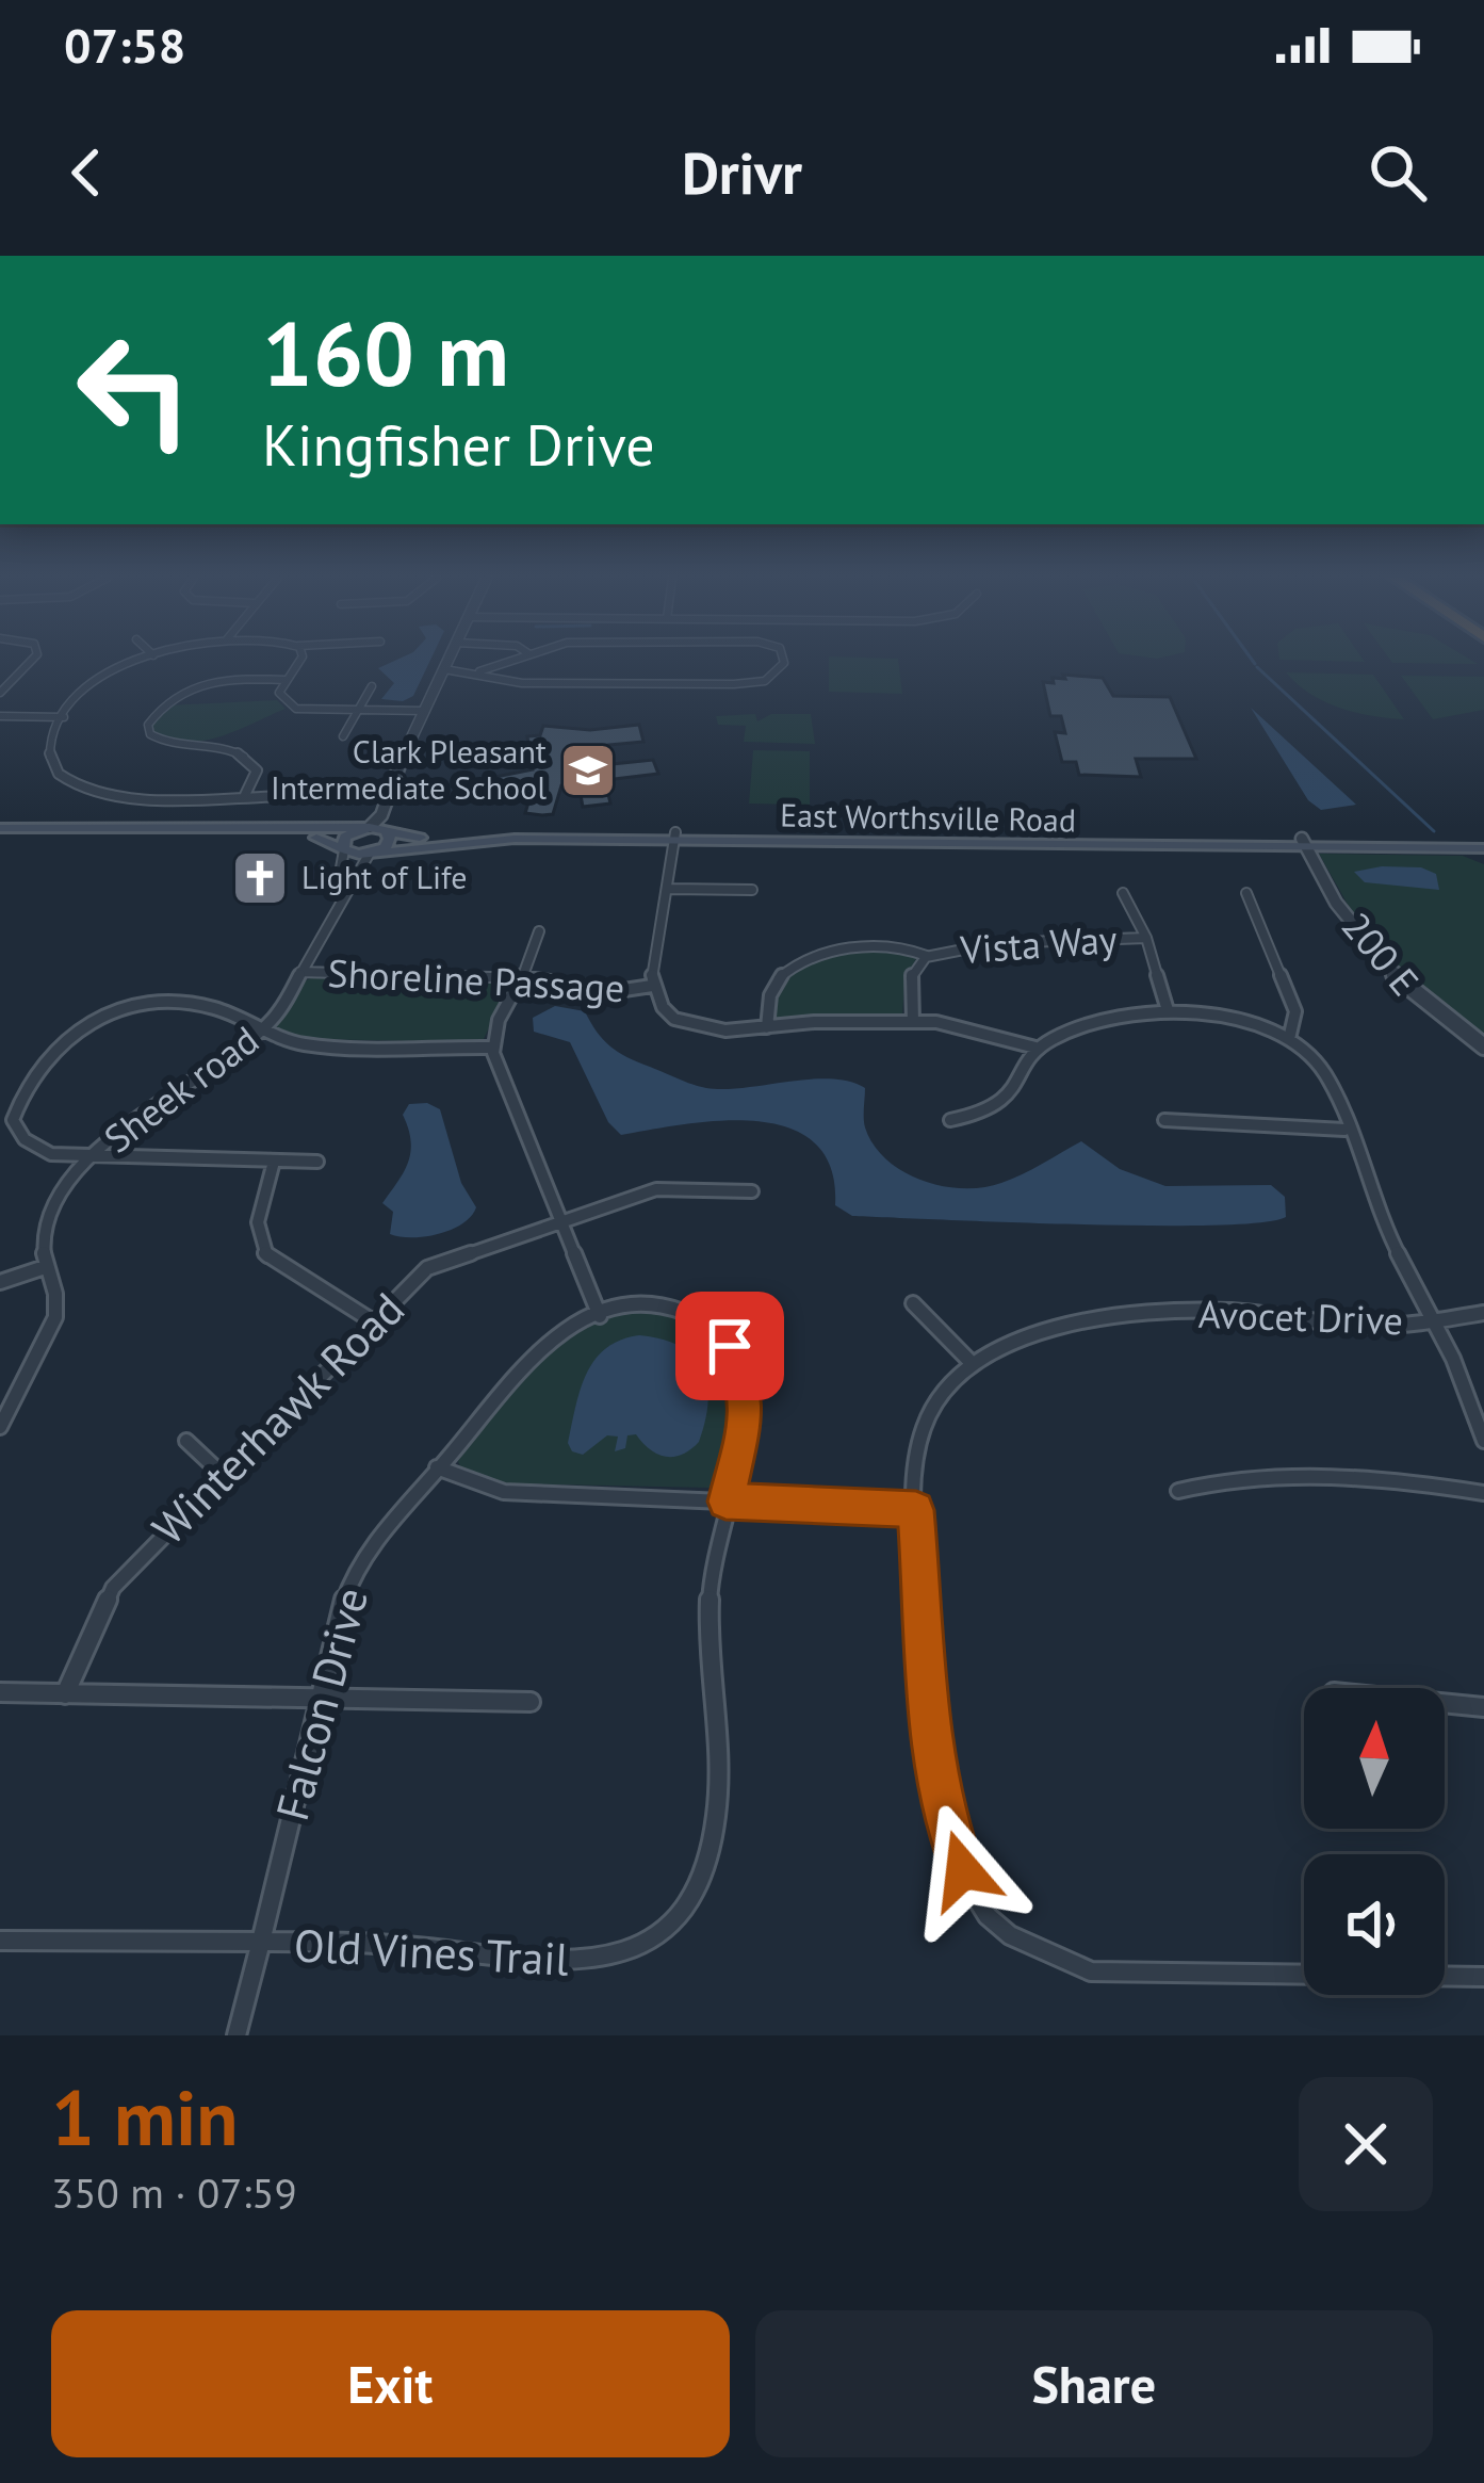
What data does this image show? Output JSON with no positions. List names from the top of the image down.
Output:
{
  "streets": {
    "main road": ["East Worthsville Road"],
    "street": [
      "Vista Way",
      "200 E",
      "Shoreline Passage",
      "Sheek road",
      "Avocet Drive",
      "Winterhawk Road",
      "Falcon Drive",
      "Old Vines Trail"
    ]
  },
  "crossings": [
    ["East Worthsville Road", "200 E"],
    ["East Worthsville Road", "Sheek road"],
    ["Shoreline Passage", "Sheek road"],
    ["Falcon Drive", "Old Vines Trail"]
  ],
  "places": {
    "school or university": ["Clark Pleasant Intermediate School"],
    "church": ["Light of Life"]
  },
  "north": "top",
  "page": {
    "status": "07:58",
    "header": "Drivr",
    "turn": ["160 m", "Kingfisher Drive"],
    "heading": ["1 min", "350 m · 07:59"],
    "buttons": ["Exit", "Share"]
  }
}
